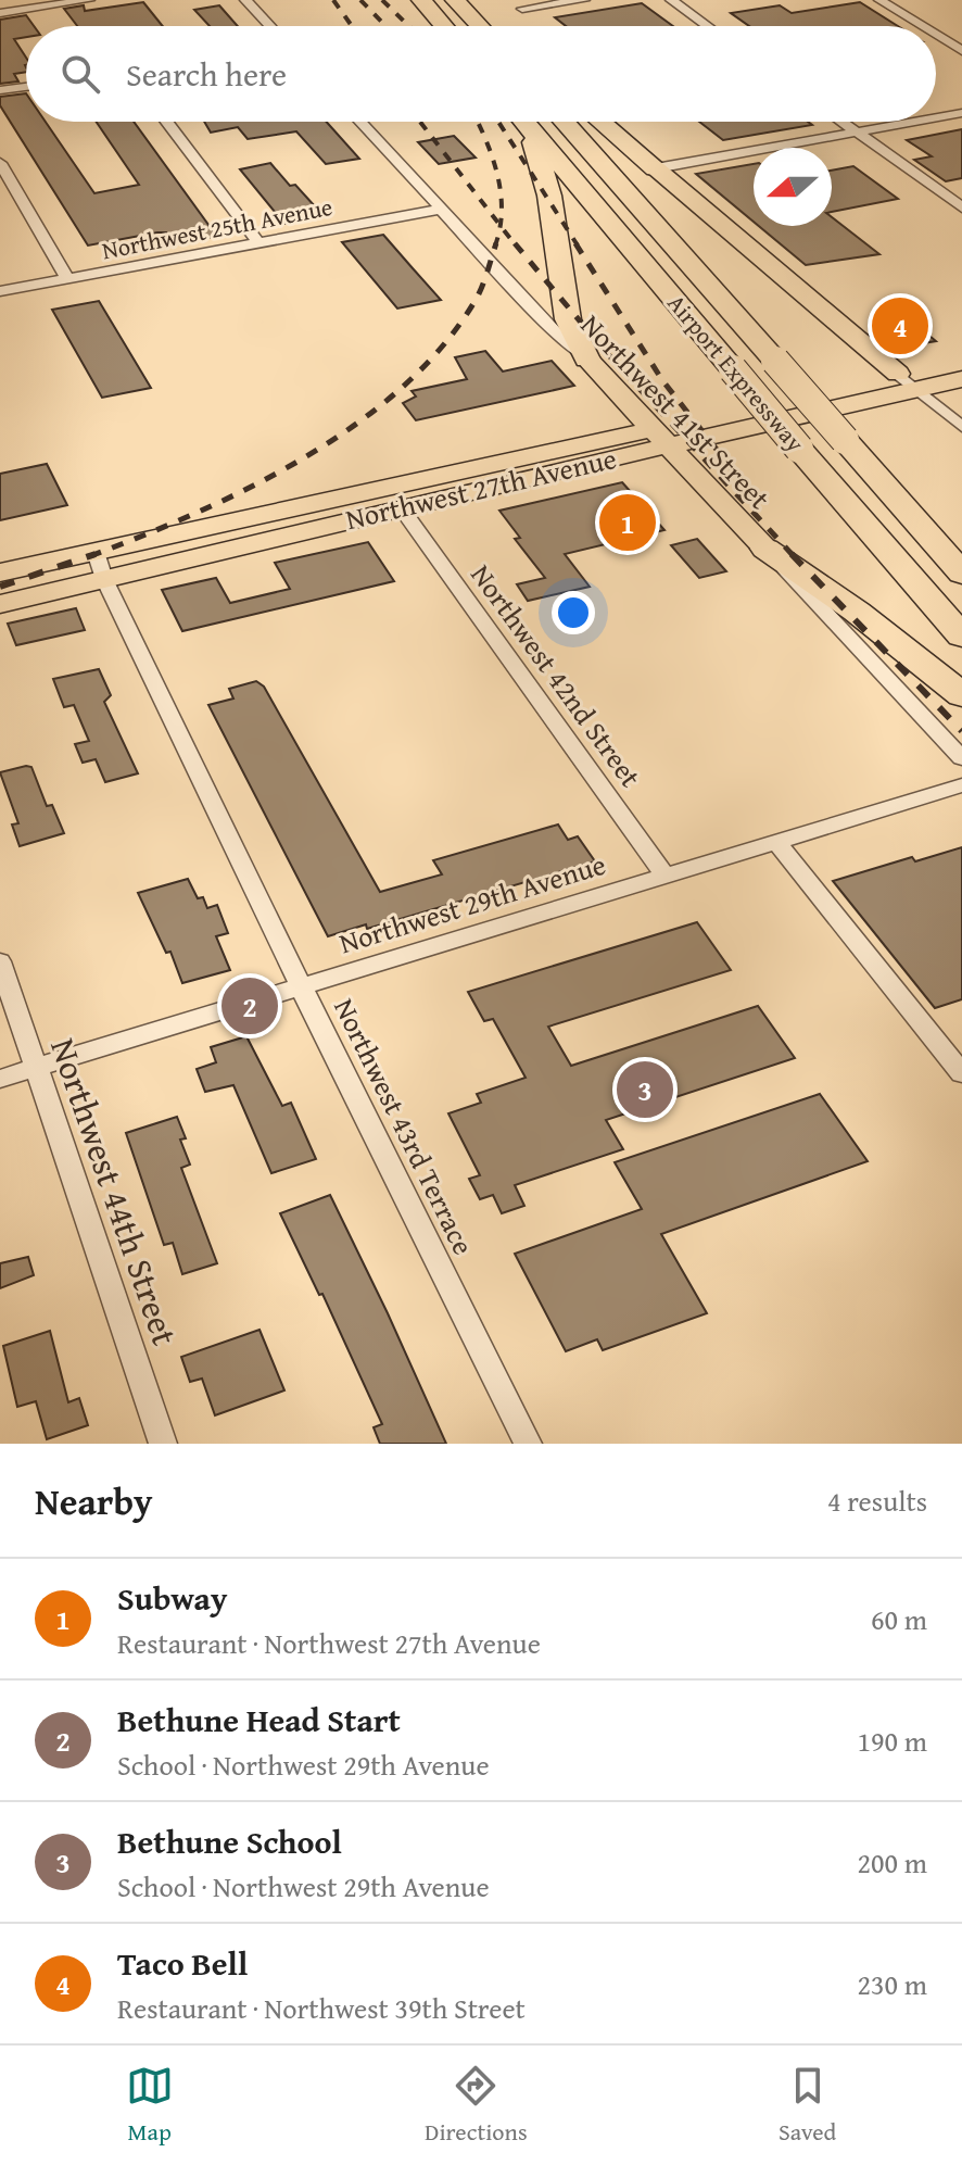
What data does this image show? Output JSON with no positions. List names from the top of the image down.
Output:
{
  "streets": {
    "highway": ["Airport Expressway"],
    "main road": ["Northwest 41st Street", "Northwest 27th Avenue"],
    "street": [
      "Northwest 25th Avenue",
      "Northwest 42nd Street",
      "Northwest 29th Avenue",
      "Northwest 43rd Terrace",
      "Northwest 44th Street"
    ]
  },
  "crossings": [
    ["Northwest 25th Avenue", "Northwest 41st Street"],
    ["Northwest 41st Street", "Northwest 27th Avenue"],
    ["Northwest 27th Avenue", "Northwest 42nd Street"],
    ["Northwest 27th Avenue", "Northwest 43rd Terrace"],
    ["Northwest 42nd Street", "Northwest 29th Avenue"],
    ["Northwest 29th Avenue", "Northwest 43rd Terrace"],
    ["Northwest 29th Avenue", "Northwest 44th Street"]
  ],
  "north": "left",
  "page": {
    "search": "Search here",
    "pins": [
      "4",
      "1",
      "2",
      "3"
    ],
    "heading": ["Nearby", "4 results"],
    "list": [
      {
        "mark": "1",
        "name": "Subway",
        "note": "Restaurant · Northwest 27th Avenue",
        "value": "60 m"
      },
      {
        "mark": "2",
        "name": "Bethune Head Start",
        "note": "School · Northwest 29th Avenue",
        "value": "190 m"
      },
      {
        "mark": "3",
        "name": "Bethune School",
        "note": "School · Northwest 29th Avenue",
        "value": "200 m"
      },
      {
        "mark": "4",
        "name": "Taco Bell",
        "note": "Restaurant · Northwest 39th Street",
        "value": "230 m"
      }
    ],
    "nav": ["Map", "Directions", "Saved"]
  }
}
